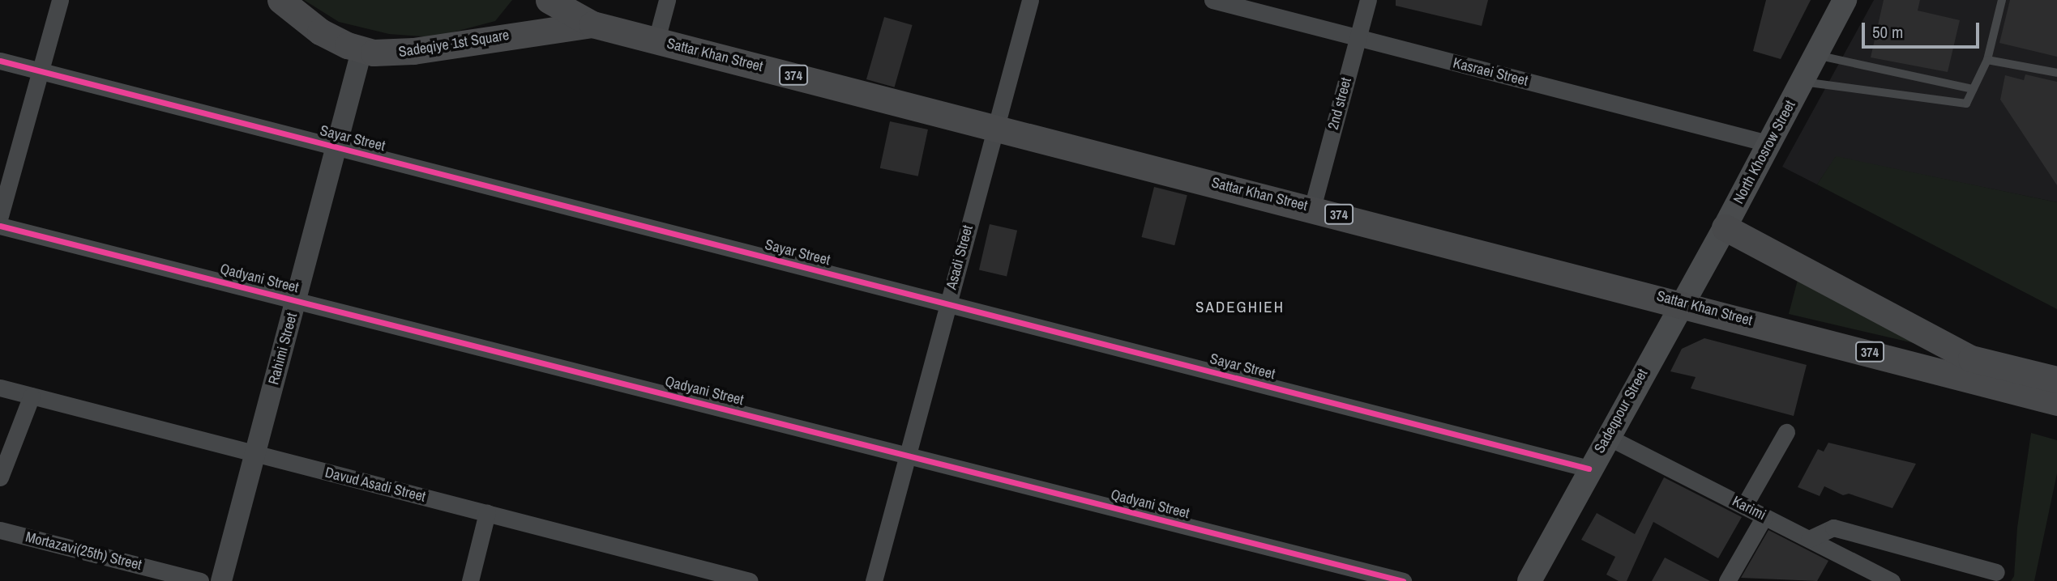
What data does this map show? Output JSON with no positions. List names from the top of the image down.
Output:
{
  "streets": {
    "main road": [
      "Sadeqiye 1st Square",
      "Sattar Khan Street",
      "374",
      "North Khosrow Street",
      "Sadeqpour Street"
    ],
    "street": [
      "Kasraei Street",
      "2nd street",
      "Sayar Street",
      "Asadi Street",
      "Qadyani Street",
      "Rahimi Street",
      "Davud Asadi Street",
      "Karimi",
      "Mortazavi(25th) Street"
    ]
  },
  "crossings": [
    ["Sadeqiye 1st Square", "Sattar Khan Street"],
    ["Sadeqiye 1st Square", "Rahimi Street"],
    ["Sattar Khan Street", "2nd street"],
    ["Sattar Khan Street", "North Khosrow Street"],
    ["Sattar Khan Street", "Asadi Street"],
    ["Sattar Khan Street", "Sadeqpour Street"],
    ["Kasraei Street", "2nd street"],
    ["Kasraei Street", "North Khosrow Street"],
    ["Sayar Street", "Asadi Street"],
    ["Sayar Street", "Rahimi Street"],
    ["Sayar Street", "Sadeqpour Street"],
    ["North Khosrow Street", "Sadeqpour Street"],
    ["Asadi Street", "Qadyani Street"],
    ["Qadyani Street", "Rahimi Street"],
    ["Rahimi Street", "Davud Asadi Street"],
    ["Sadeqpour Street", "Karimi"]
  ],
  "districts": ["SADEGHIEH"],
  "scale_bar": "50 m"
}
